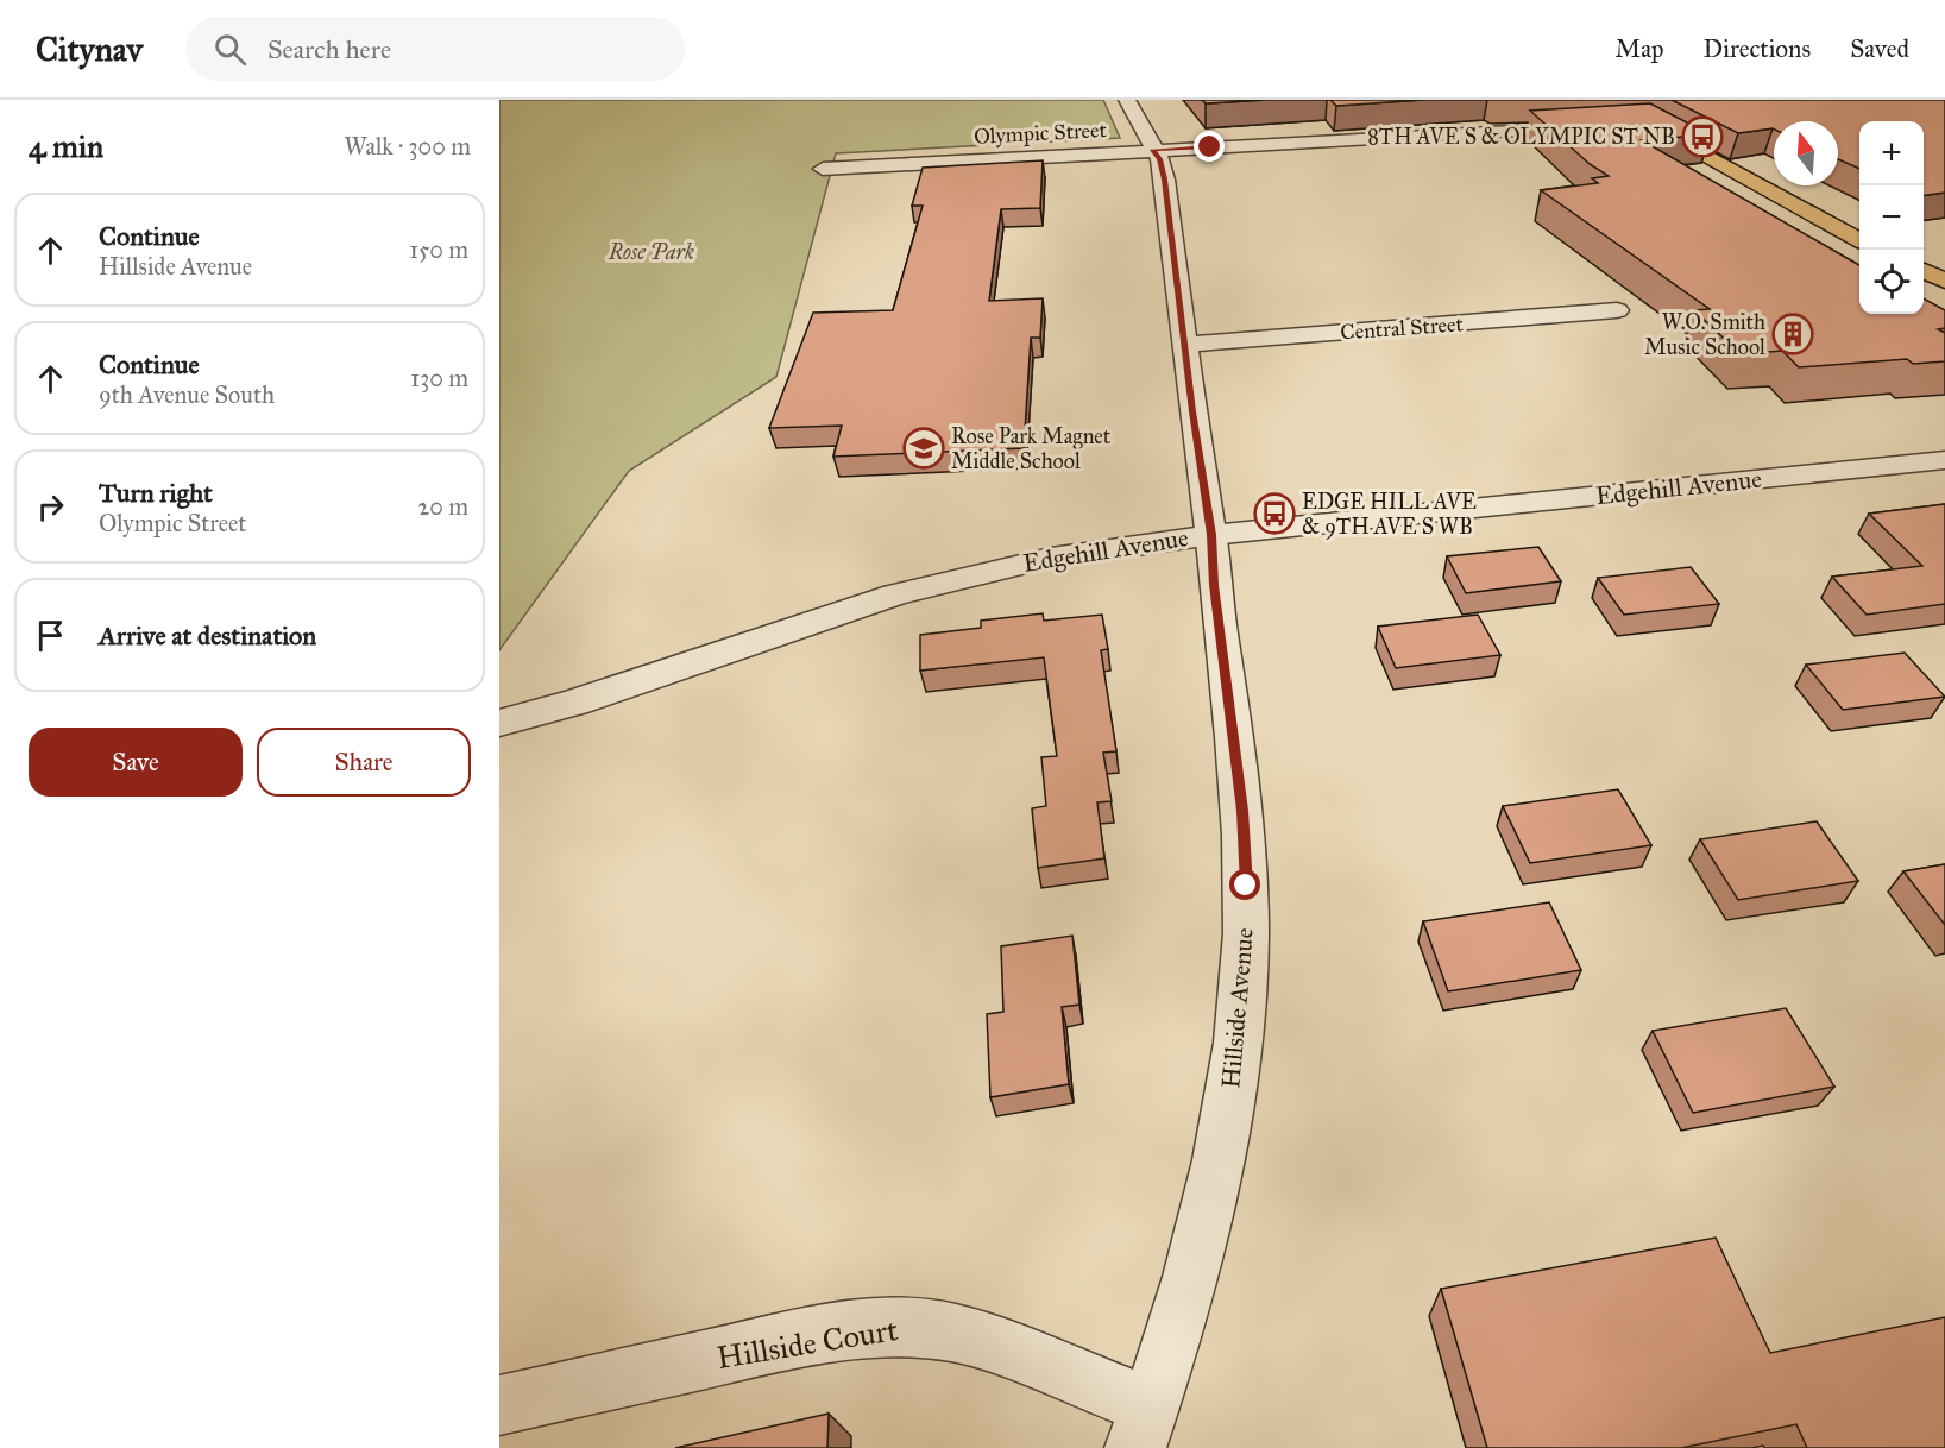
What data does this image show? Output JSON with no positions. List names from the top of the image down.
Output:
{
  "streets": {
    "street": [
      "Olympic Street",
      "Central Street",
      "Edgehill Avenue",
      "Hillside Avenue",
      "Hillside Court"
    ]
  },
  "crossings": [
    ["Olympic Street", "Hillside Avenue"],
    ["Central Street", "Hillside Avenue"],
    ["Edgehill Avenue", "Hillside Avenue"],
    ["Hillside Avenue", "Hillside Court"]
  ],
  "parks": ["Rose Park"],
  "places": {
    "bus stop": ["8TH AVE S & OLYMPIC ST NB", "EDGE HILL AVE & 9TH AVE S WB"],
    "building": ["W.O. Smith Music School"],
    "school or university": ["Rose Park Magnet Middle School"]
  },
  "north": "top",
  "page": {
    "header": "Citynav",
    "search": "Search here",
    "nav": ["Map", "Directions", "Saved"],
    "heading": ["4 min", "Walk · 300 m"],
    "map_buttons": ["+", "−"],
    "list": [
      ["Continue", "Hillside Avenue", "150 m"],
      ["Continue", "9th Avenue South", "130 m"],
      ["Turn right", "Olympic Street", "20 m"],
      "Arrive at destination"
    ],
    "buttons": ["Save", "Share"]
  }
}
